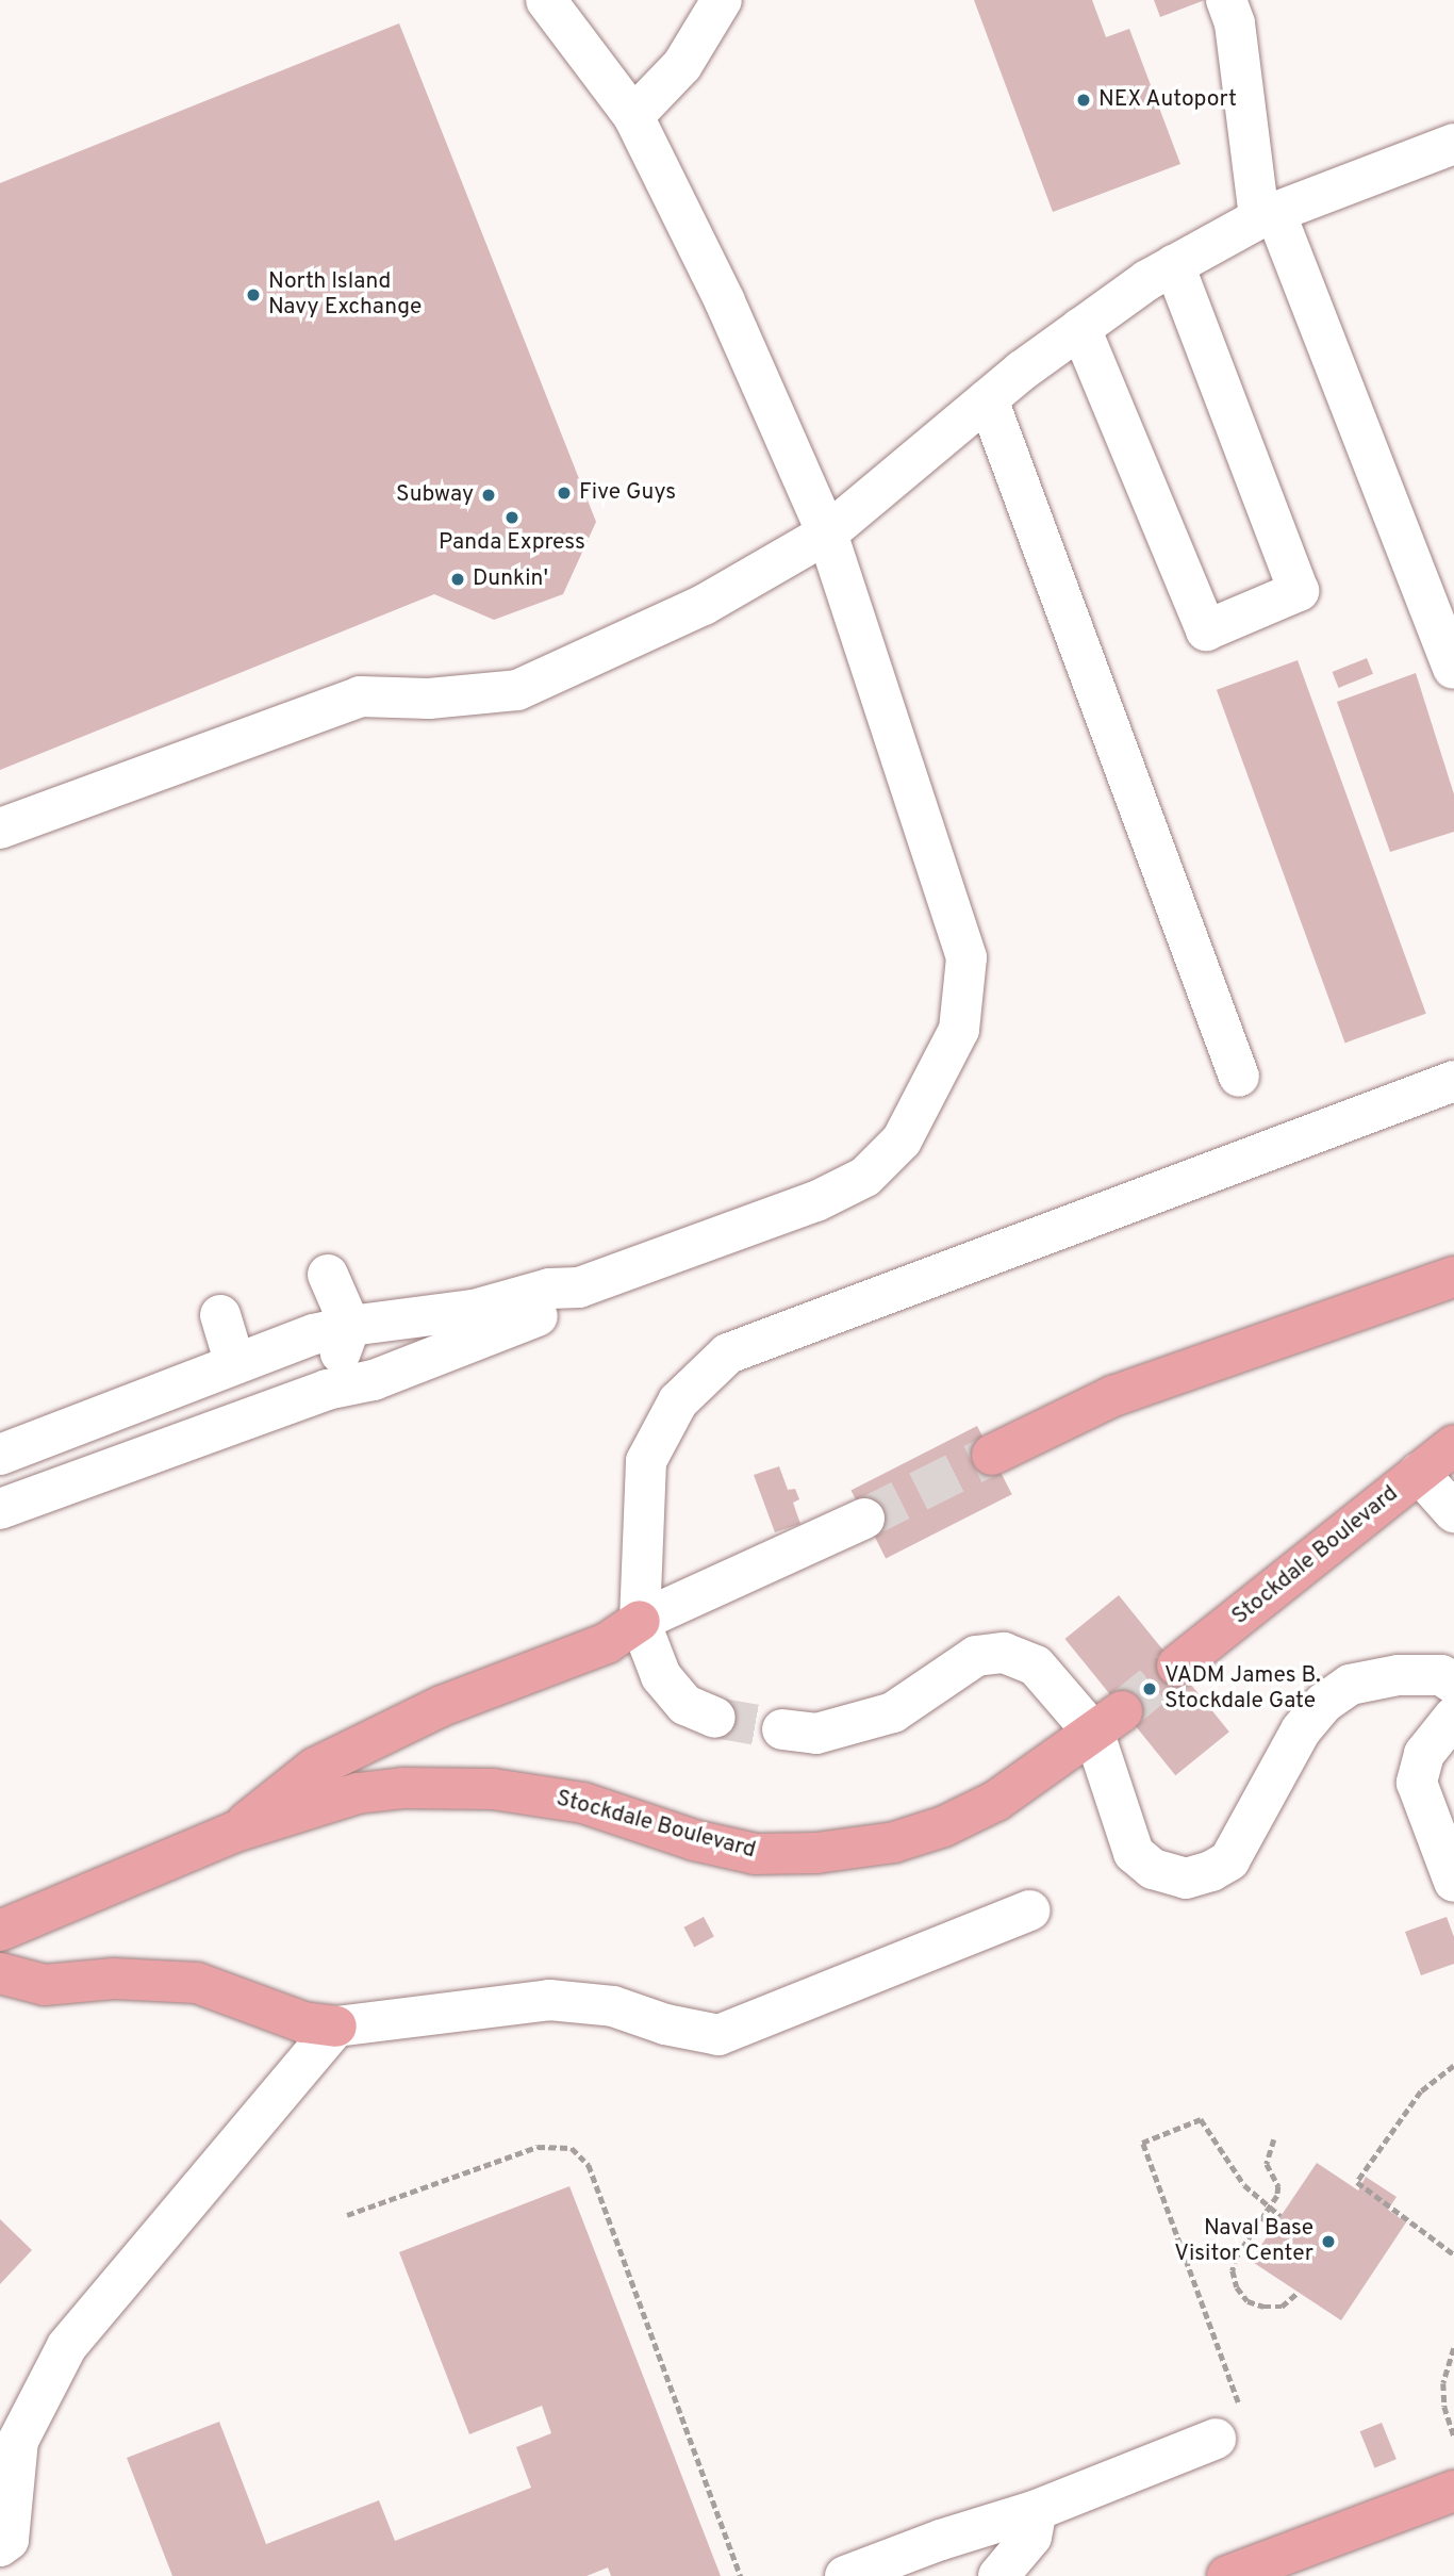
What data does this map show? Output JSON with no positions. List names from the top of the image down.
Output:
{
  "streets": {
    "main road": ["Stockdale Boulevard"]
  },
  "places": [
    "NEX Autoport",
    "North Island Navy Exchange",
    "Five Guys",
    "Subway",
    "Panda Express",
    "Dunkin'",
    "VADM James B. Stockdale Gate",
    "Naval Base Visitor Center"
  ]
}
